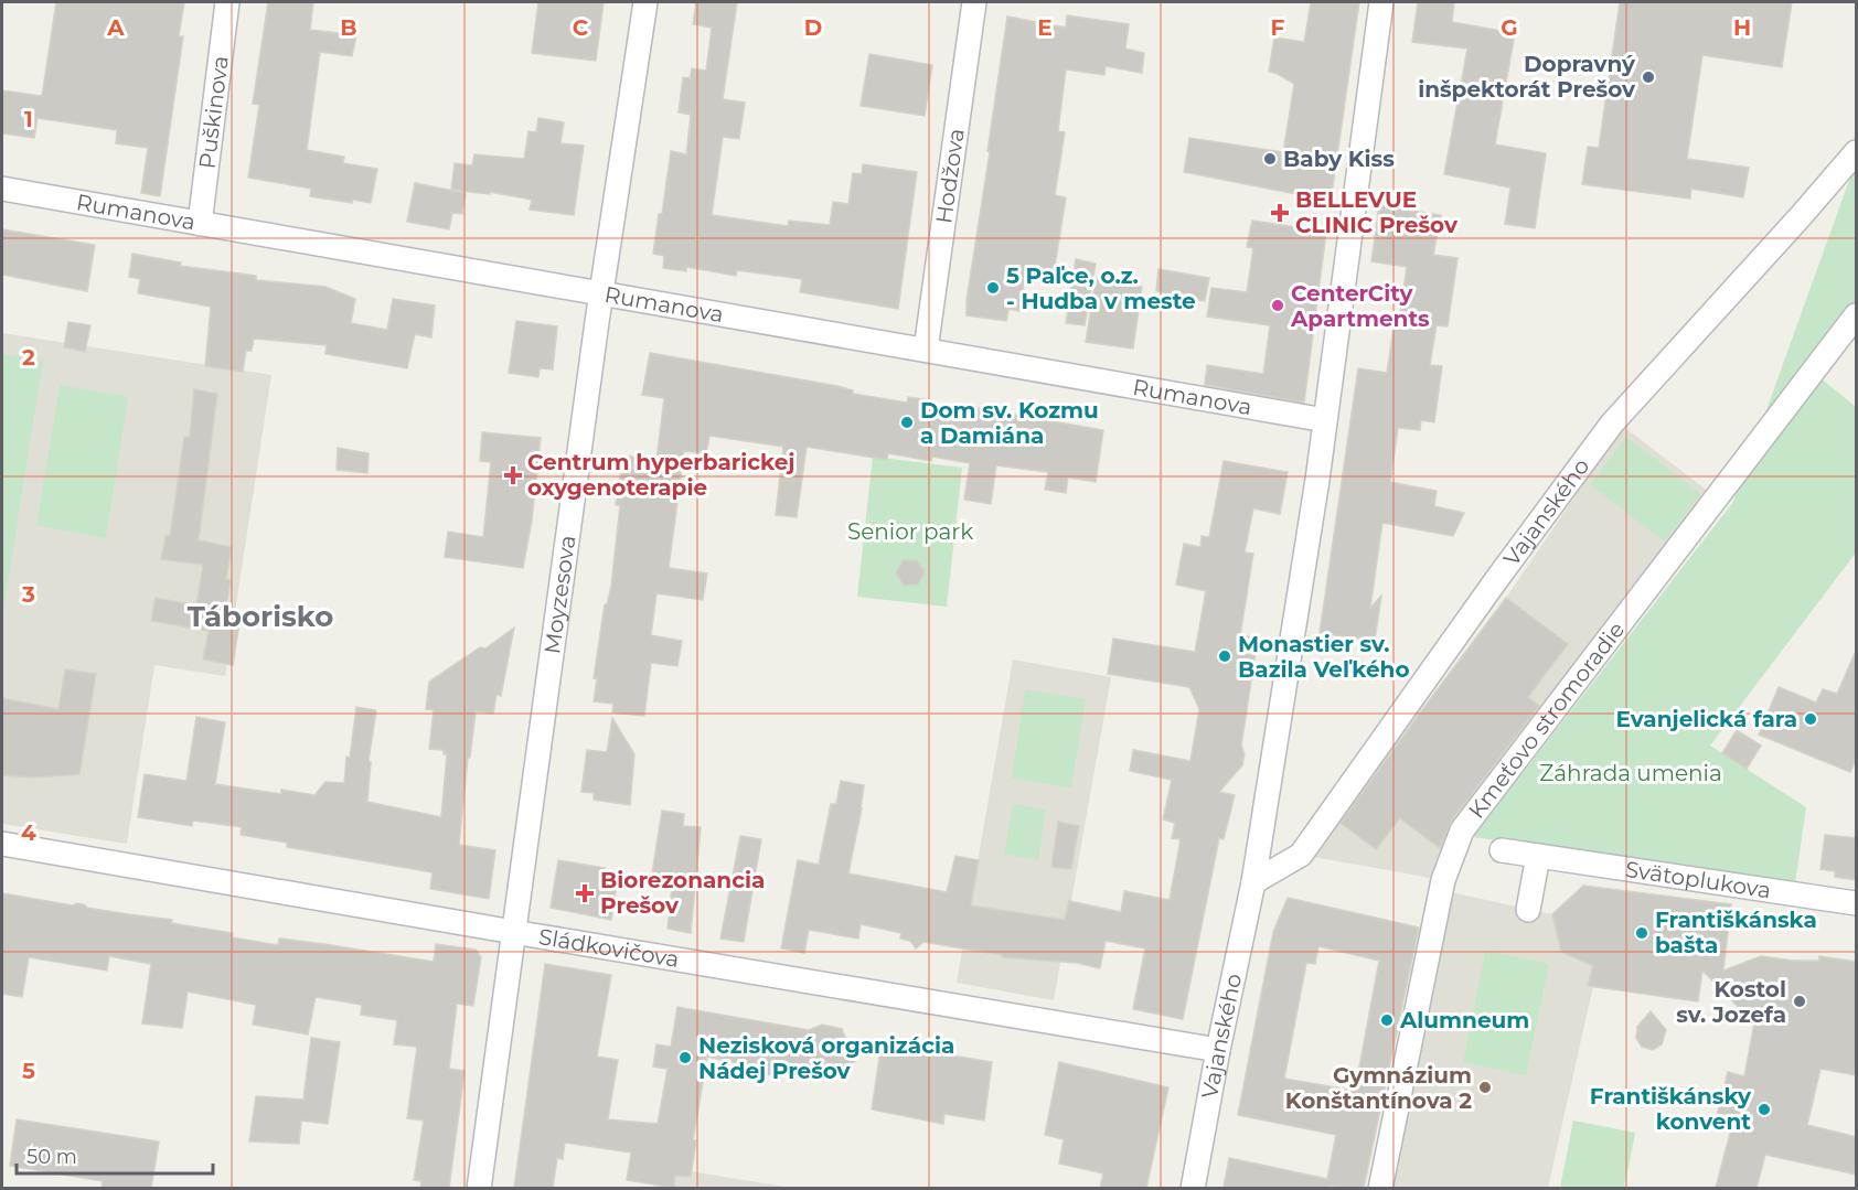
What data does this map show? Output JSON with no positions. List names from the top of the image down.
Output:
{
  "streets": {
    "street": [
      "Puškinova",
      "Hodžova",
      "Rumanova",
      "Vajanského",
      "Moyzesova",
      "Kmeťovo stromoradie",
      "Svätoplukova",
      "Sládkovičova"
    ]
  },
  "crossings": [
    ["Puškinova", "Rumanova"],
    ["Hodžova", "Rumanova"],
    ["Rumanova", "Vajanského"],
    ["Rumanova", "Moyzesova"],
    ["Vajanského", "Sládkovičova"],
    ["Moyzesova", "Sládkovičova"]
  ],
  "districts": ["Táborisko"],
  "parks": ["Senior park", "Záhrada umenia"],
  "places": {
    "other": [
      "Dopravný inšpektorát Prešov",
      "Baby Kiss",
      "5 Paľce, o.z. - Hudba v meste",
      "CenterCity Apartments",
      "Dom sv. Kozmu a Damiána",
      "Monastier sv. Bazila Veľkého",
      "Evanjelická fara",
      "Františkánska bašta",
      "Kostol sv. Jozefa",
      "Alumneum",
      "Nezisková organizácia Nádej Prešov",
      "Gymnázium Konštantínova 2",
      "Františkánsky konvent"
    ],
    "health": ["BELLEVUE CLINIC Prešov", "Centrum hyperbarickej oxygenoterapie", "Biorezonancia Prešov"]
  },
  "scale_bar": "50 m",
  "grid": {
    "columns": [
      "A",
      "B",
      "C",
      "D",
      "E",
      "F",
      "G",
      "H"
    ],
    "rows": [
      "1",
      "2",
      "3",
      "4",
      "5"
    ]
  }
}
